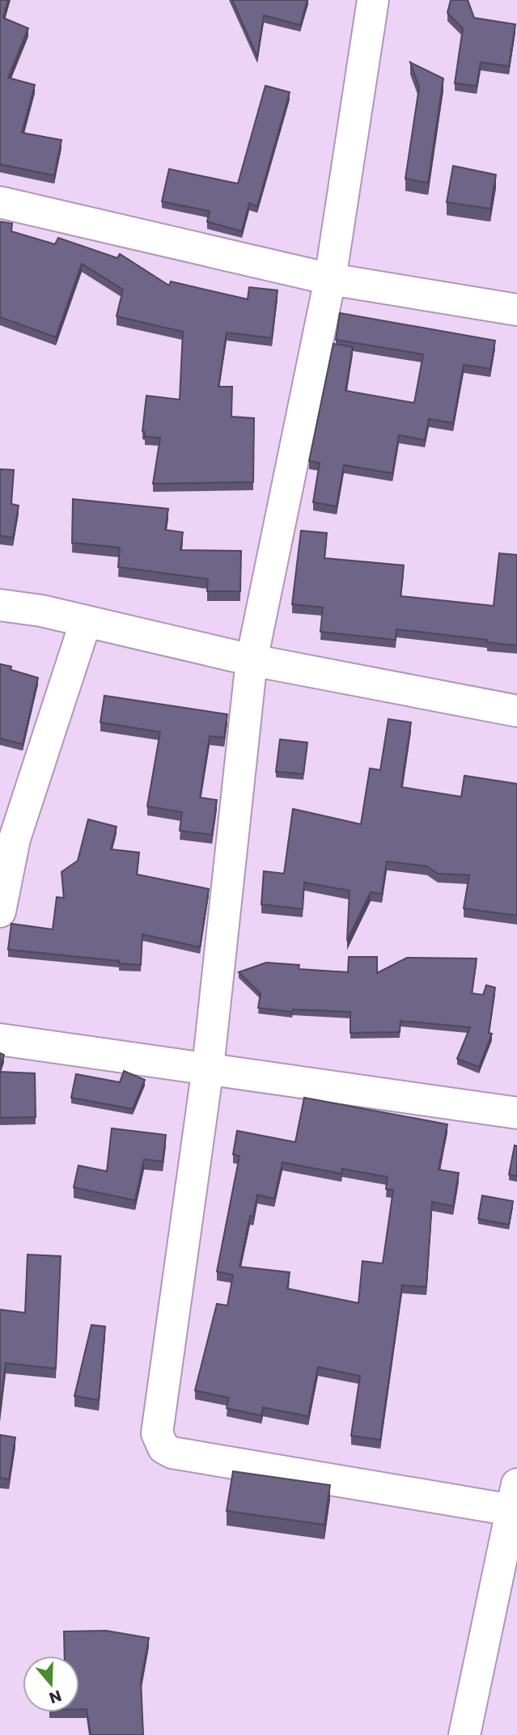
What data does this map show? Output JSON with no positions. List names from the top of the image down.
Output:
{
  "north": "bottom"
}
